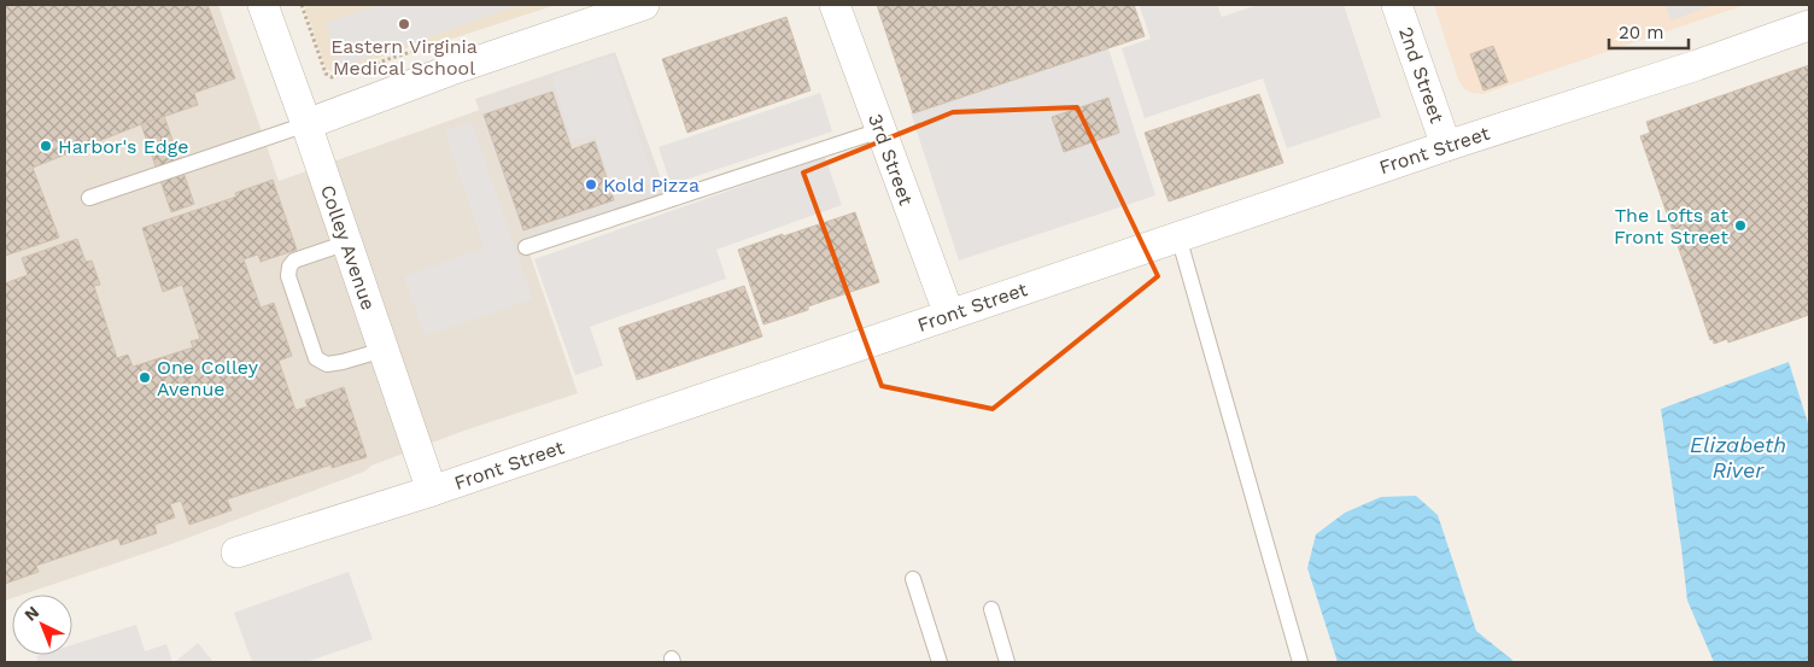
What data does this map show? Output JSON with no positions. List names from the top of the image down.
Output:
{
  "streets": {
    "street": [
      "2nd Street",
      "Front Street",
      "3rd Street",
      "Colley Avenue"
    ]
  },
  "crossings": [
    ["2nd Street", "Front Street"],
    ["Front Street", "3rd Street"],
    ["Front Street", "Colley Avenue"]
  ],
  "water": ["Elizabeth River"],
  "places": [
    "Eastern Virginia Medical School",
    "Harbor's Edge",
    "Kold Pizza",
    "The Lofts at Front Street",
    "One Colley Avenue"
  ],
  "scale_bar": "20 m",
  "north": "top left"
}
